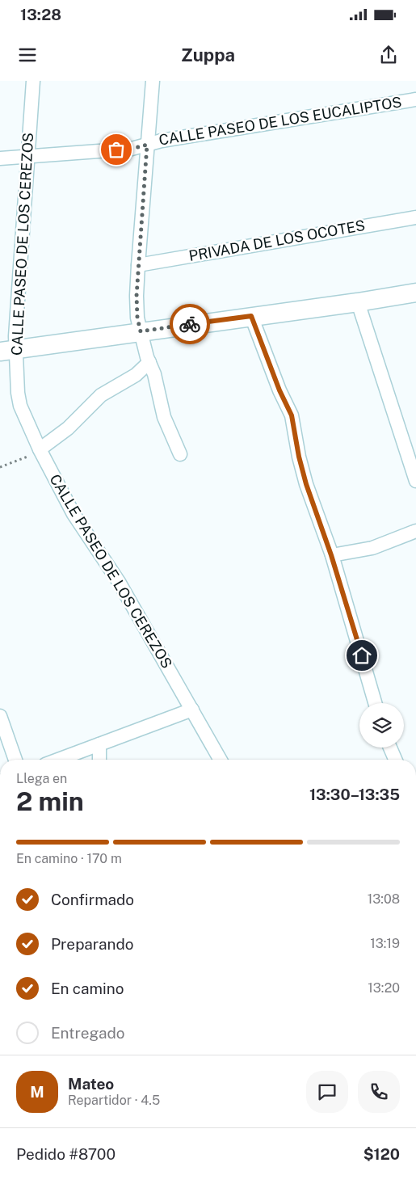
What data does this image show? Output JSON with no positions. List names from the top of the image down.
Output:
{
  "streets": {
    "street": ["CALLE PASEO DE LOS EUCALIPTOS", "PRIVADA DE LOS OCOTES", "CALLE PASEO DE LOS CEREZOS"]
  },
  "crossings": [
    ["CALLE PASEO DE LOS EUCALIPTOS", "CALLE PASEO DE LOS CEREZOS"]
  ],
  "page": {
    "status": "13:28",
    "header": "Zuppa",
    "heading": ["2 min", "Llega en", "13:30–13:35"],
    "panel": [
      "Mateo",
      "Repartidor · 4.5",
      "Pedido #8700",
      "$120"
    ],
    "bar": "En camino · 170 m",
    "list": [
      ["Confirmado", "13:08"],
      ["Preparando", "13:19"],
      ["En camino", "13:20"],
      "Entregado"
    ],
    "round": "M"
  }
}
